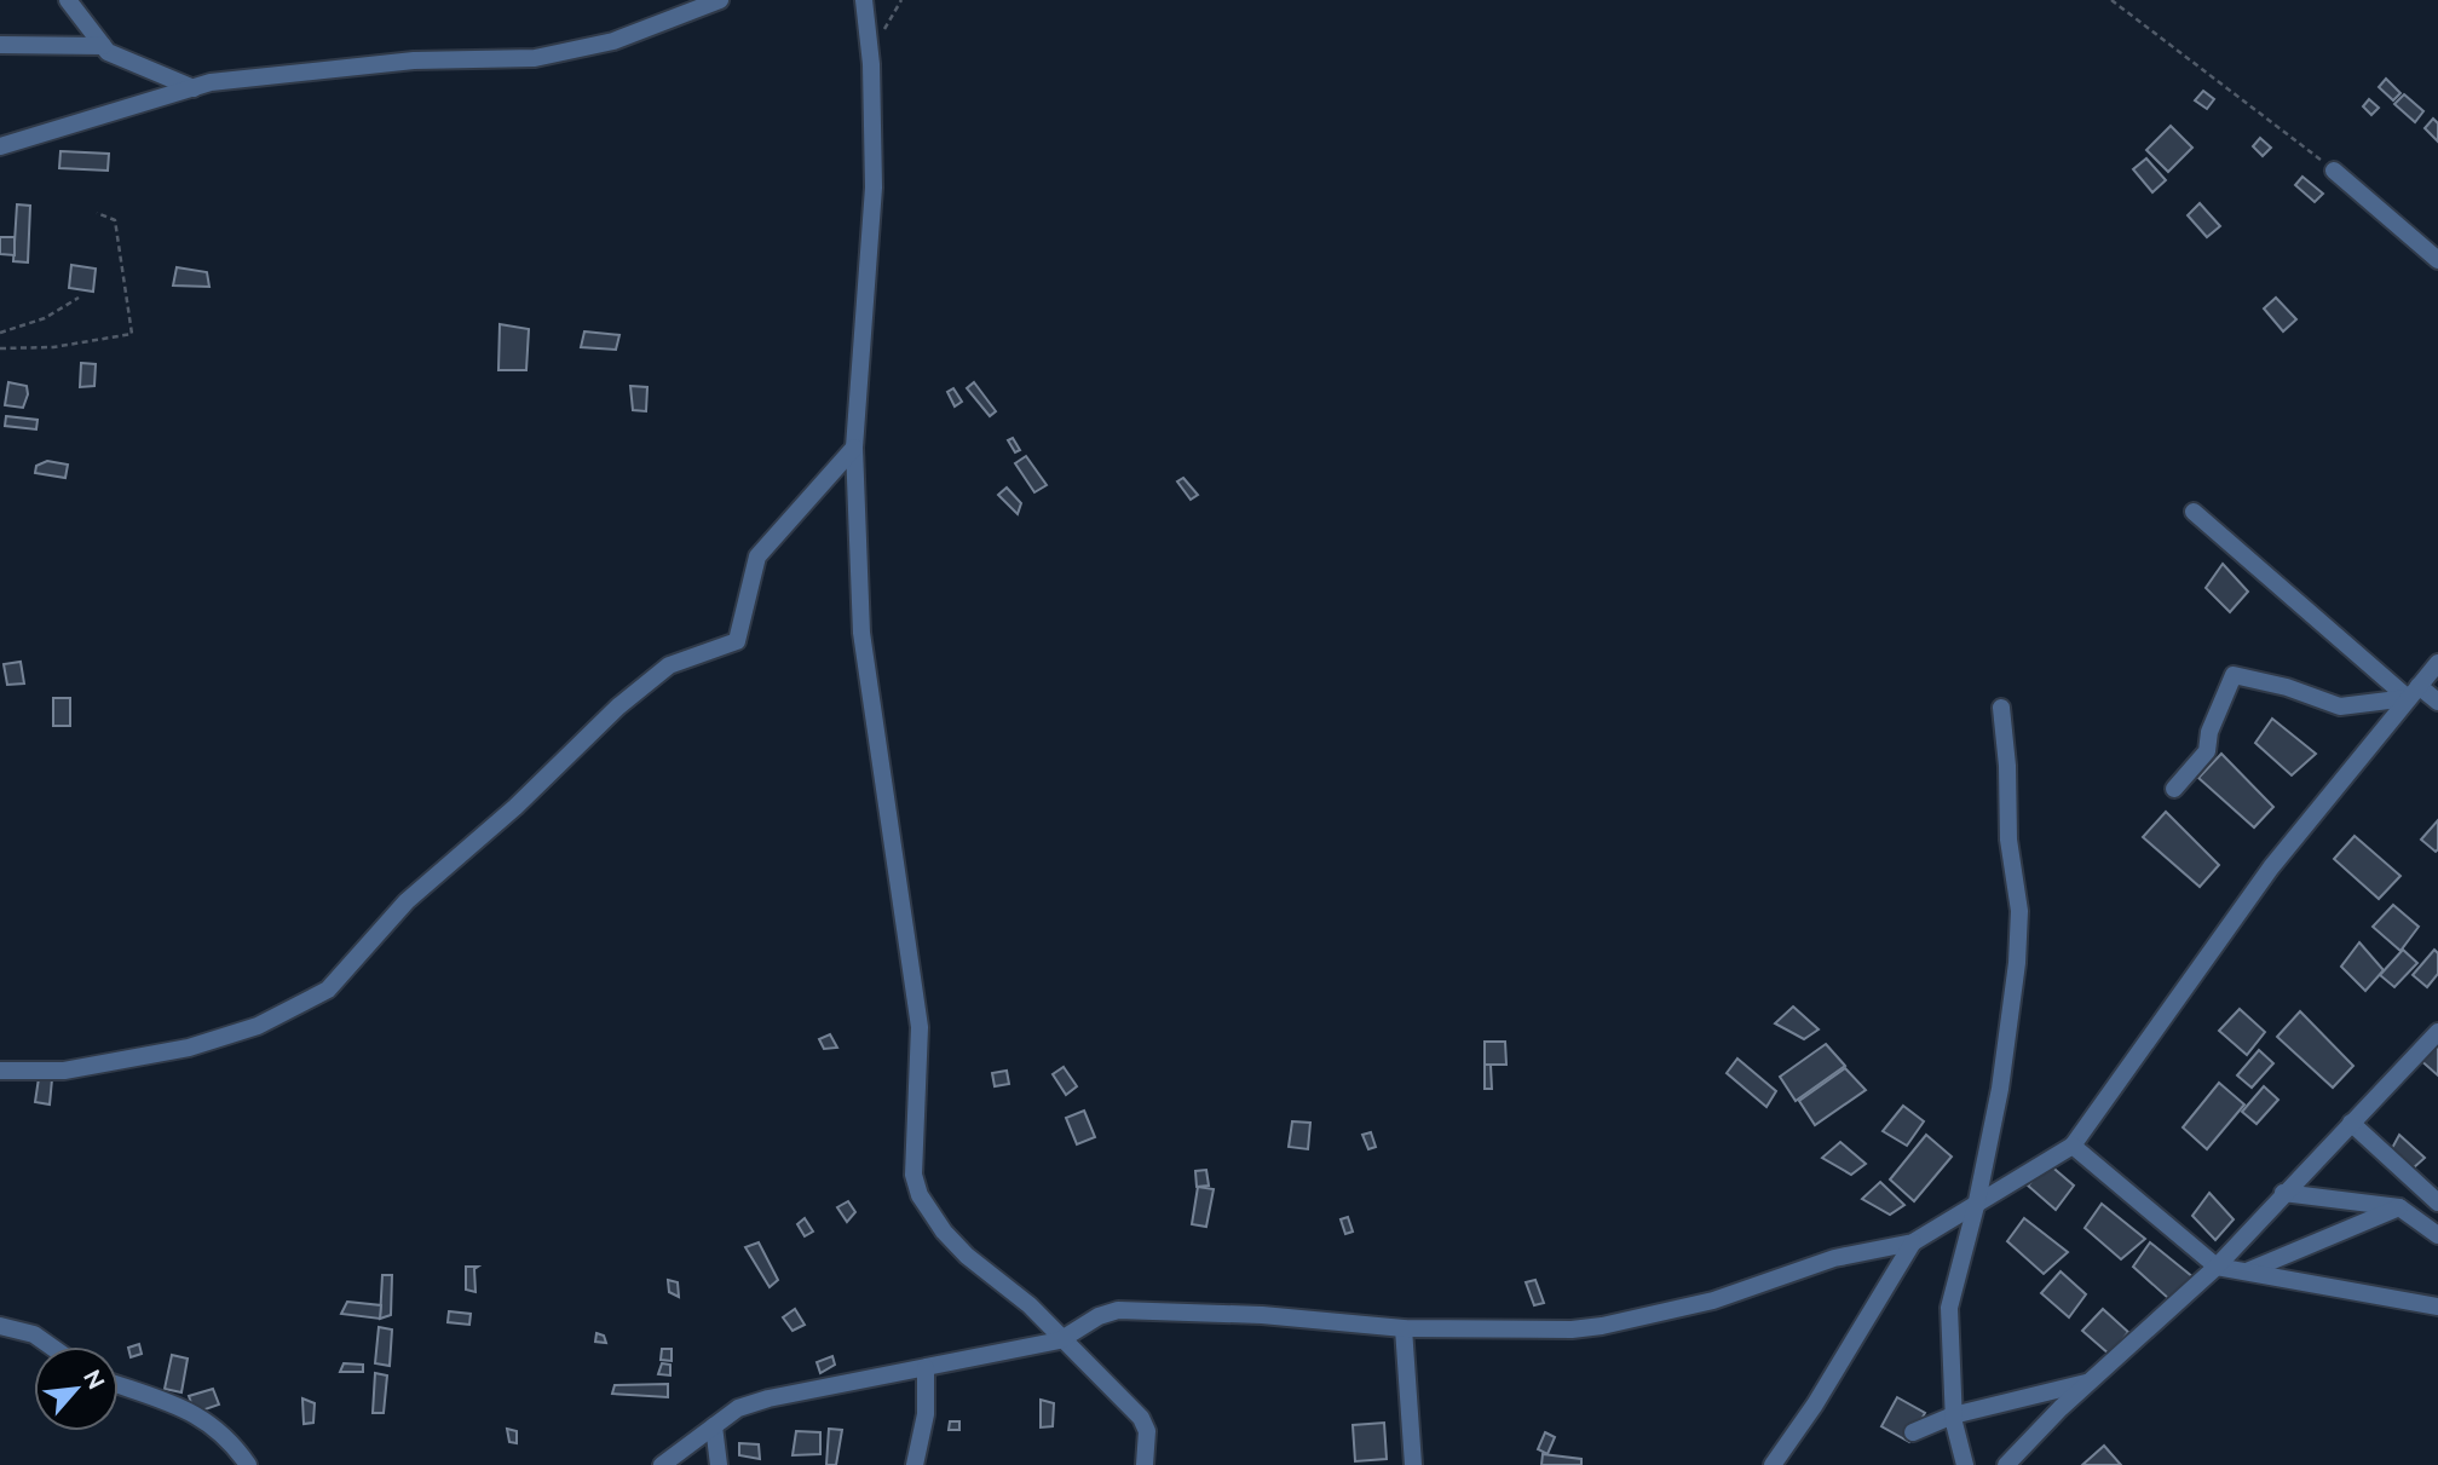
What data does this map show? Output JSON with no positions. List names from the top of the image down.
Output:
{
  "north": "top right"
}
